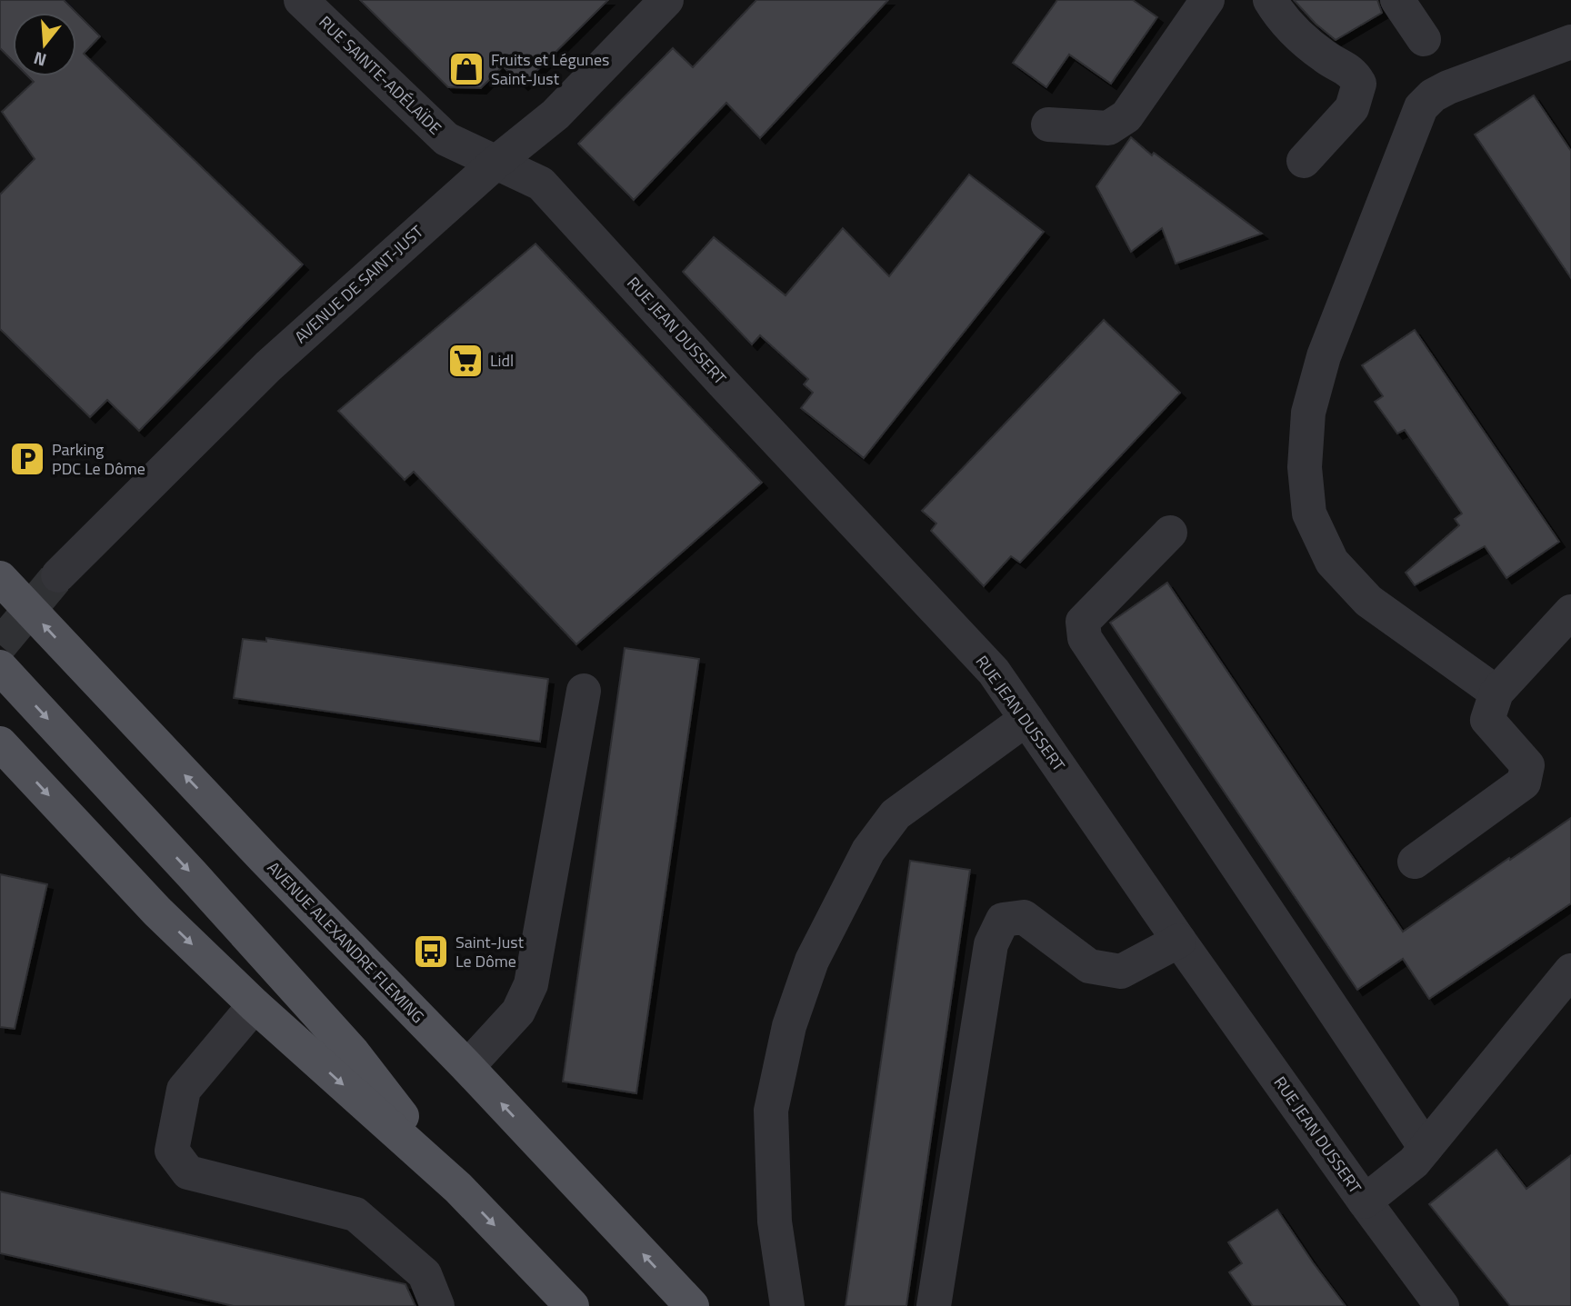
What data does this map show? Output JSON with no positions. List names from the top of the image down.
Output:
{
  "streets": {
    "main road": ["AVENUE ALEXANDRE FLEMING"],
    "street": ["RUE SAINTE-ADÉLAÏDE", "AVENUE DE SAINT-JUST", "RUE JEAN DUSSERT"]
  },
  "crossings": [
    ["RUE SAINTE-ADÉLAÏDE", "AVENUE DE SAINT-JUST"],
    ["RUE SAINTE-ADÉLAÏDE", "RUE JEAN DUSSERT"],
    ["AVENUE DE SAINT-JUST", "RUE JEAN DUSSERT"]
  ],
  "places": {
    "shop": ["Fruits et Légunes Saint-Just"],
    "supermarket": ["Lidl"],
    "parking": ["Parking PDC Le Dôme"],
    "bus stop": ["Saint-Just Le Dôme"]
  },
  "north": "bottom"
}
